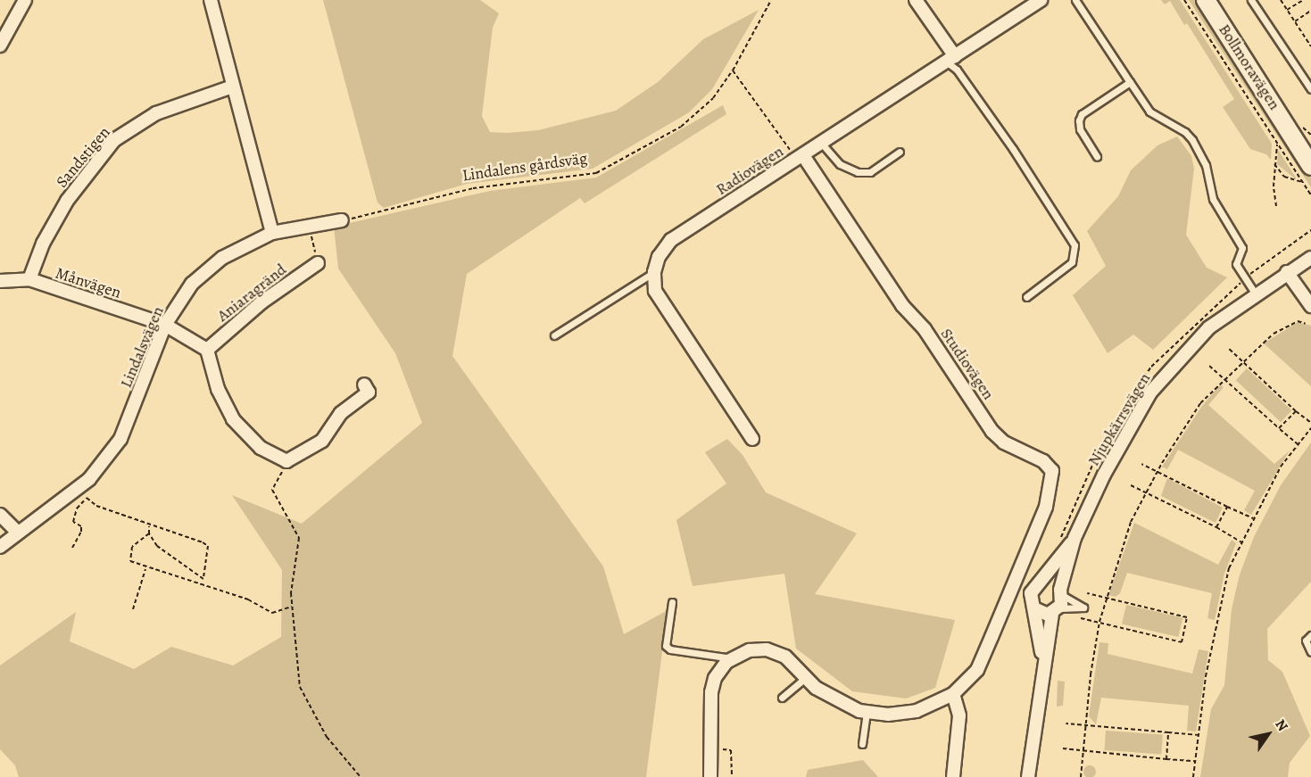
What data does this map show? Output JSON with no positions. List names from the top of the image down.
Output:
{
  "streets": {
    "street": [
      "Bollmoravägen",
      "Sandstigen",
      "Radiovägen",
      "Månvägen",
      "Aniaragränd",
      "Lindalsvägen",
      "Studiovägen",
      "Njupkärrsvägen"
    ],
    "path": ["Lindalens gårdsväg"]
  },
  "crossings": [
    ["Sandstigen", "Månvägen"],
    ["Radiovägen", "Studiovägen"],
    ["Månvägen", "Lindalsvägen"]
  ],
  "north": "top right"
}
